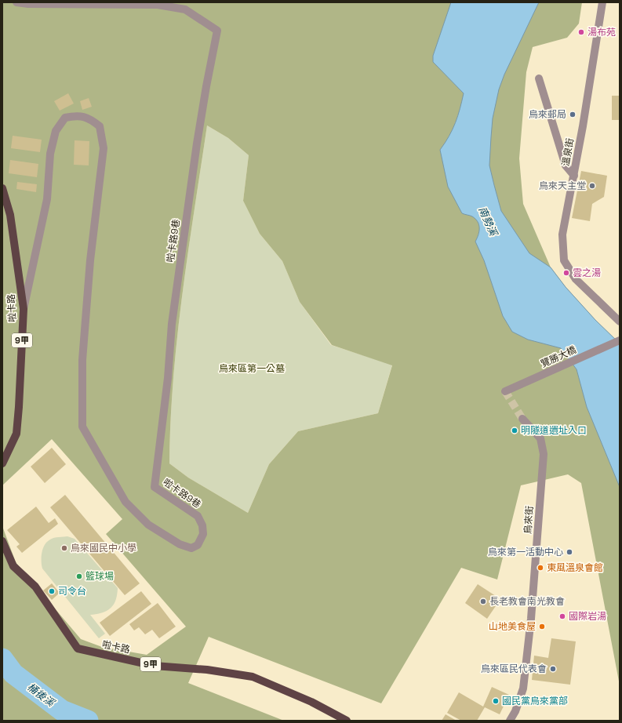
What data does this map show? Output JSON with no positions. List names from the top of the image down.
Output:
{
  "streets": {
    "main road": ["啦卡路", "9甲"],
    "street": [
      "溫泉街",
      "啦卡路9巷",
      "覽勝大橋",
      "烏來街"
    ]
  },
  "crossings": [
    ["啦卡路9巷", "啦卡路"]
  ],
  "water": ["南勢溪", "桶後溪"],
  "parks": ["烏來區第一公墓"],
  "places": [
    "湯布苑",
    "烏來郵局",
    "烏來天主堂",
    "雲之湯",
    "明隧道遺址入口",
    "烏來國民中小學",
    "烏來第一活動中心",
    "東風溫泉會館",
    "籃球場",
    "司令台",
    "長老教會南光教會",
    "國際岩湯",
    "山地美食屋",
    "烏來區民代表會",
    "國民黨烏來黨部"
  ]
}
